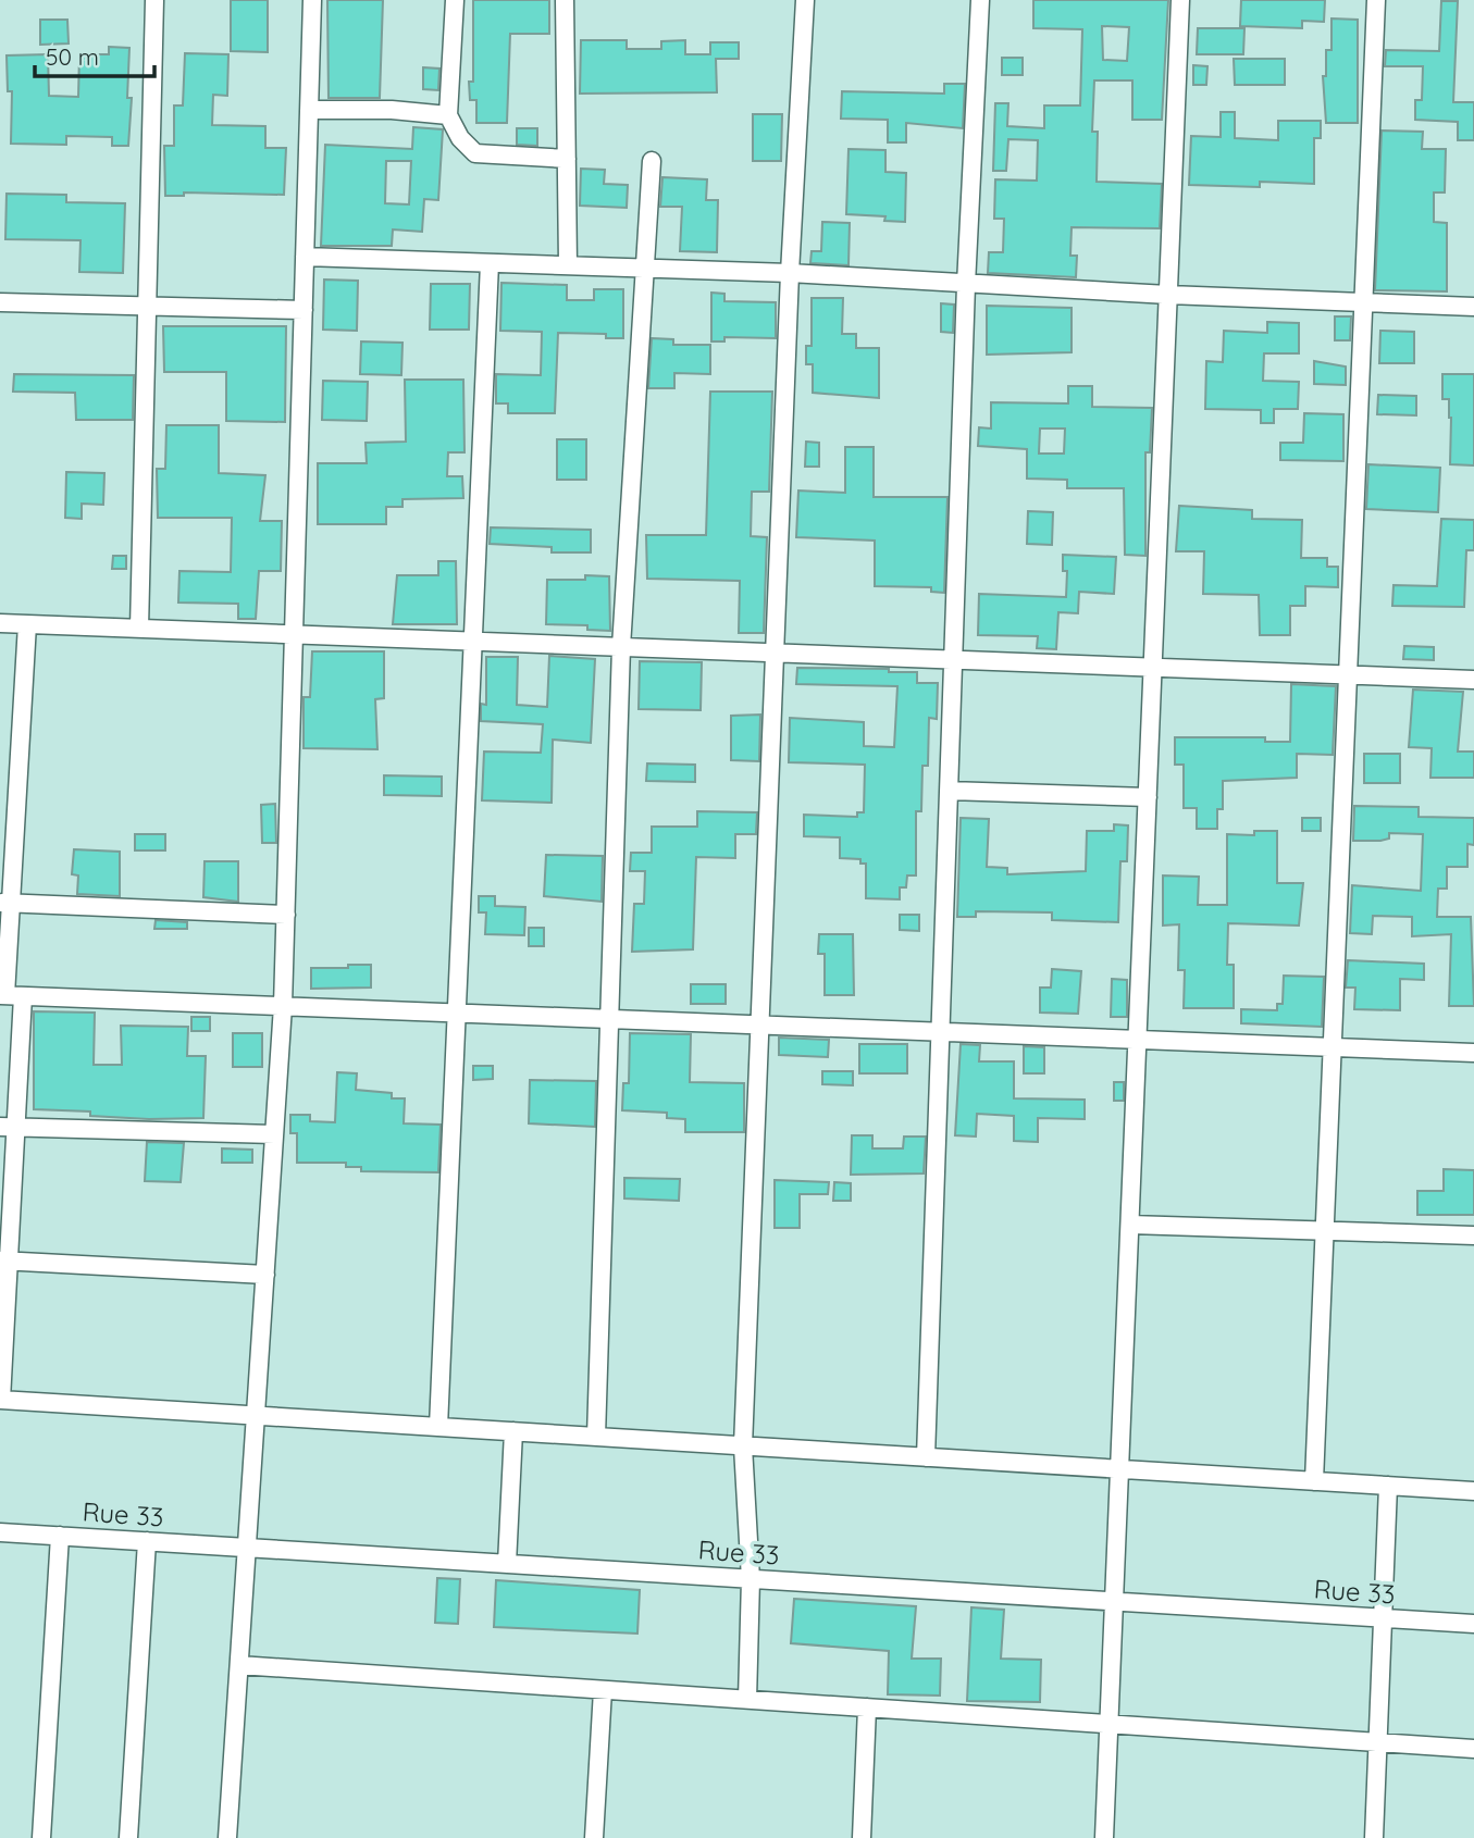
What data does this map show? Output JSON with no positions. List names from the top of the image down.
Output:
{
  "streets": {
    "street": ["Rue 33"]
  },
  "scale_bar": "50 m"
}
